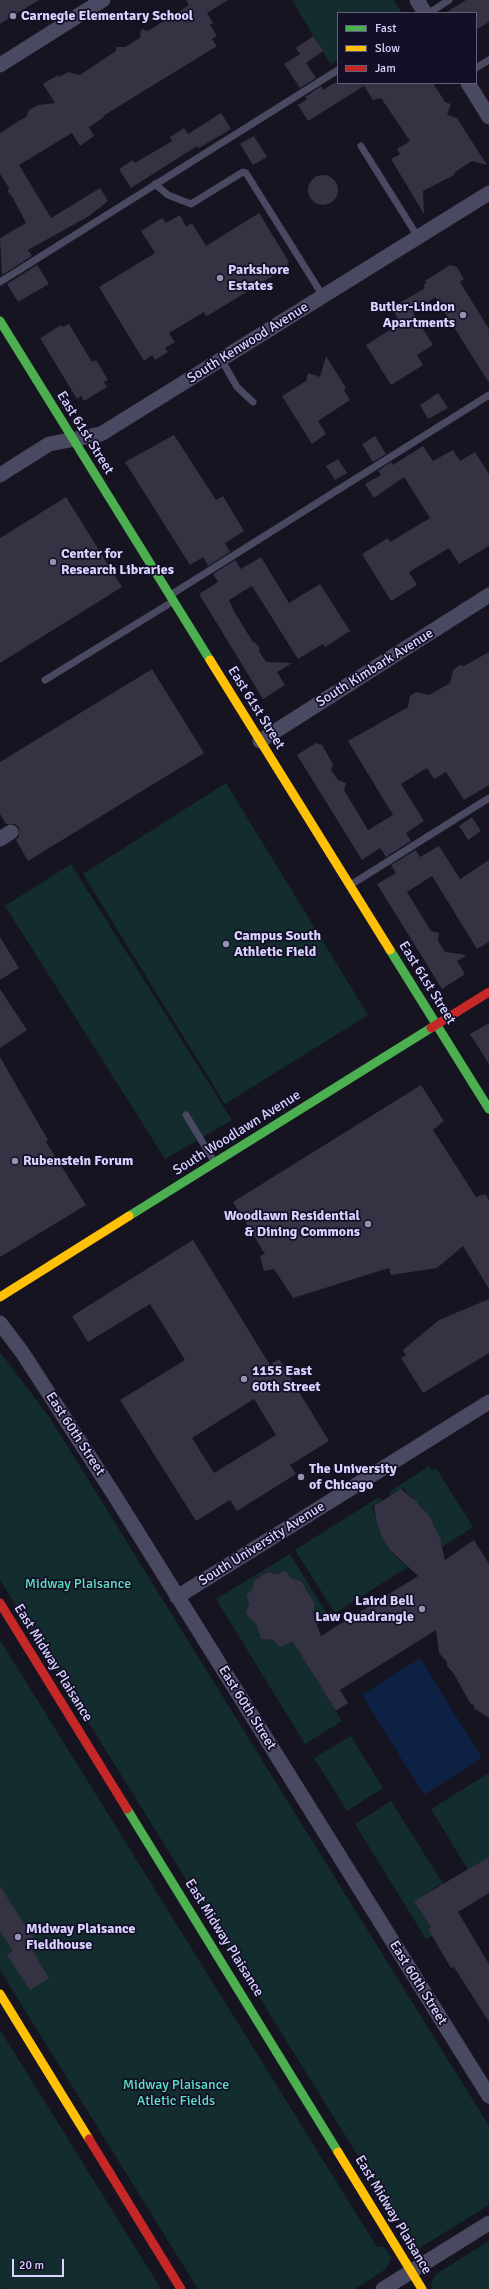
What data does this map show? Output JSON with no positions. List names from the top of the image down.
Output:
{
  "streets": {
    "street": [
      "South Kenwood Avenue",
      "East 61st Street",
      "South Kimbark Avenue",
      "South Woodlawn Avenue",
      "East 60th Street",
      "South University Avenue",
      "East Midway Plaisance"
    ]
  },
  "crossings": [
    ["South Kenwood Avenue", "East 61st Street"],
    ["East 61st Street", "South Kimbark Avenue"],
    ["East 61st Street", "South Woodlawn Avenue"],
    ["East 60th Street", "South University Avenue"]
  ],
  "parks": ["Midway Plaisance", "Midway Plaisance Atletic Fields"],
  "places": [
    "Carnegie Elementary School",
    "Parkshore Estates",
    "Butler-Lindon Apartments",
    "Center for Research Libraries",
    "Campus South Athletic Field",
    "Rubenstein Forum",
    "Woodlawn Residential & Dining Commons",
    "1155 East 60th Street",
    "The University of Chicago",
    "Laird Bell Law Quadrangle",
    "Midway Plaisance Fieldhouse"
  ],
  "legend": ["Fast", "Slow", "Jam"],
  "scale_bar": "20 m"
}
